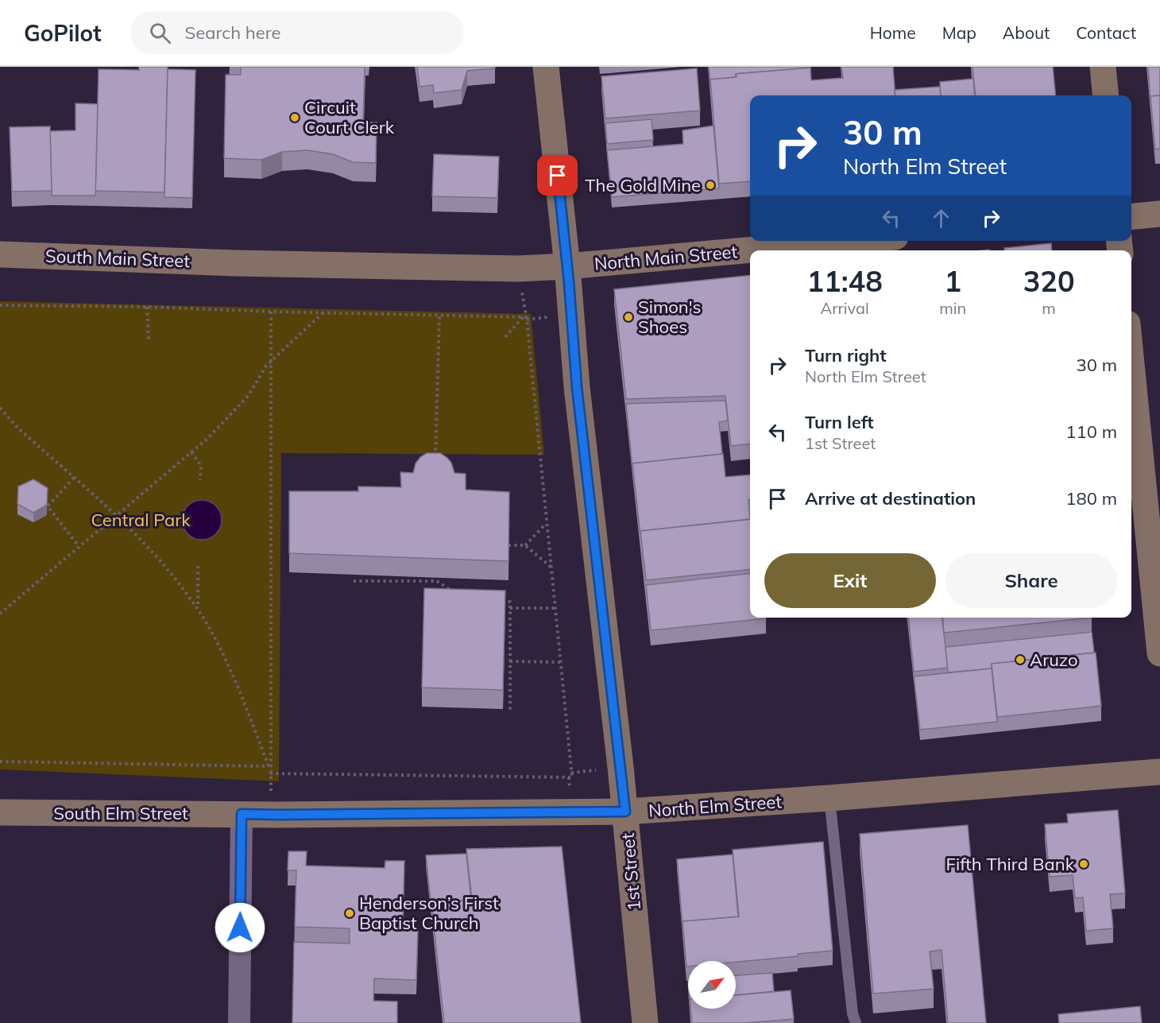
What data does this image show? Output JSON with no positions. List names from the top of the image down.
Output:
{
  "streets": {
    "street": [
      "North Main Street",
      "South Main Street",
      "North Elm Street",
      "South Elm Street",
      "1st Street"
    ]
  },
  "crossings": [
    ["North Main Street", "South Main Street"],
    ["North Main Street", "1st Street"],
    ["North Elm Street", "South Elm Street"],
    ["North Elm Street", "1st Street"]
  ],
  "parks": ["Central Park"],
  "places": [
    "Circuit Court Clerk",
    "The Gold Mine",
    "Simon's Shoes",
    "Aruzo",
    "Fifth Third Bank",
    "Henderson’s First Baptist Church"
  ],
  "north": "top right",
  "page": {
    "header": "GoPilot",
    "search": "Search here",
    "nav": [
      "Home",
      "Map",
      "About",
      "Contact"
    ],
    "turn": ["30 m", "North Elm Street"],
    "eta": [
      "11:48",
      "Arrival",
      "1",
      "min",
      "320",
      "m"
    ],
    "list": [
      {
        "name": "Turn right",
        "note": "North Elm Street",
        "value": "30 m"
      },
      {
        "name": "Turn left",
        "note": "1st Street",
        "value": "110 m"
      },
      {
        "name": "Arrive at destination",
        "value": "180 m"
      }
    ],
    "buttons": ["Exit", "Share"]
  }
}
